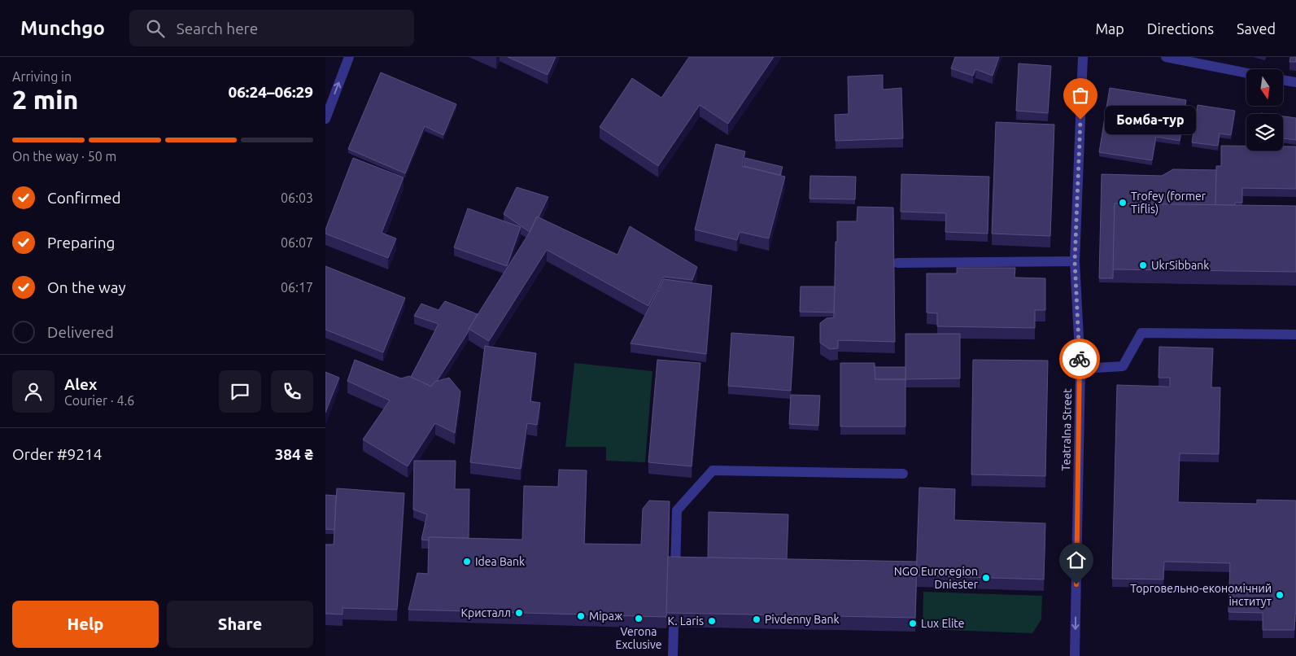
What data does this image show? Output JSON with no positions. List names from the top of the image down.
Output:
{
  "streets": {
    "street": ["Teatralna Street"]
  },
  "one_way": ["Teatralna Street"],
  "places": [
    "Бомба-тур",
    "Trofey (former Tiflis)",
    "UkrSibbank",
    "Idea Bank",
    "NGO Euroregion Dniester",
    "Торговельно-економічний інститут",
    "Кристалл",
    "Міраж",
    "Verona Exclusive",
    "Pivdenny Bank",
    "K. Laris",
    "Lux Elite"
  ],
  "north": "bottom",
  "page": {
    "header": "Munchgo",
    "search": "Search here",
    "nav": ["Map", "Directions", "Saved"],
    "heading": ["2 min", "Arriving in", "06:24–06:29"],
    "panel": [
      "Alex",
      "Courier · 4.6",
      "Order #9214",
      "384 ₴"
    ],
    "bubble": "Бомба-тур",
    "bar": "On the way · 50 m",
    "list": [
      ["Confirmed", "06:03"],
      ["Preparing", "06:07"],
      ["On the way", "06:17"],
      "Delivered"
    ],
    "buttons": ["Help", "Share"]
  }
}
